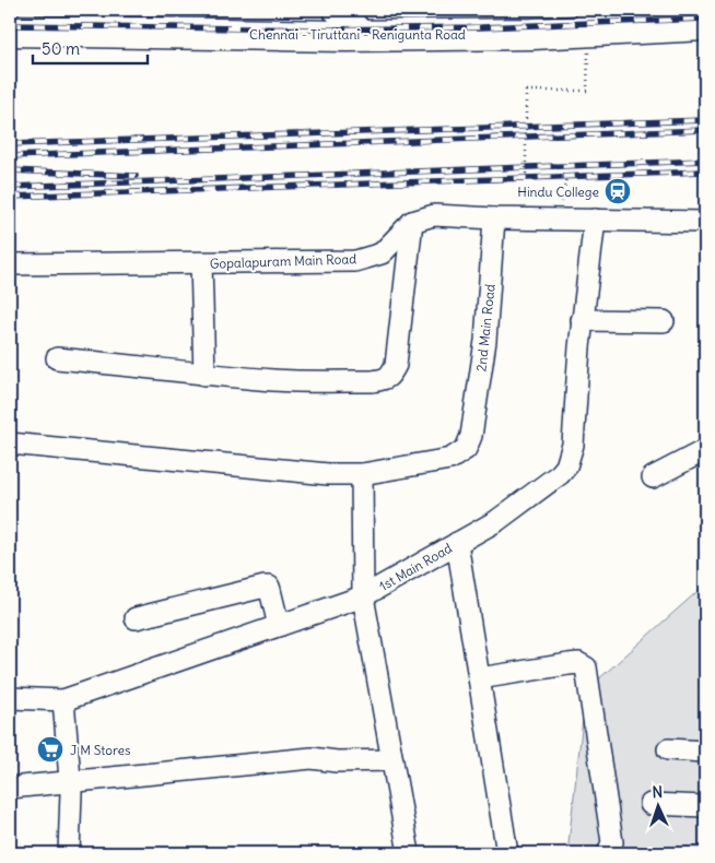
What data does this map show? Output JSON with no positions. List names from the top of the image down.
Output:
{
  "streets": {
    "highway": ["Chennai - Tiruttani - Renigunta Road"],
    "street": ["Gopalapuram Main Road", "2nd Main Road", "1st Main Road"]
  },
  "places": {
    "station": ["Hindu College"],
    "supermarket": ["J M Stores"]
  },
  "scale_bar": "50 m",
  "north": "top"
}
